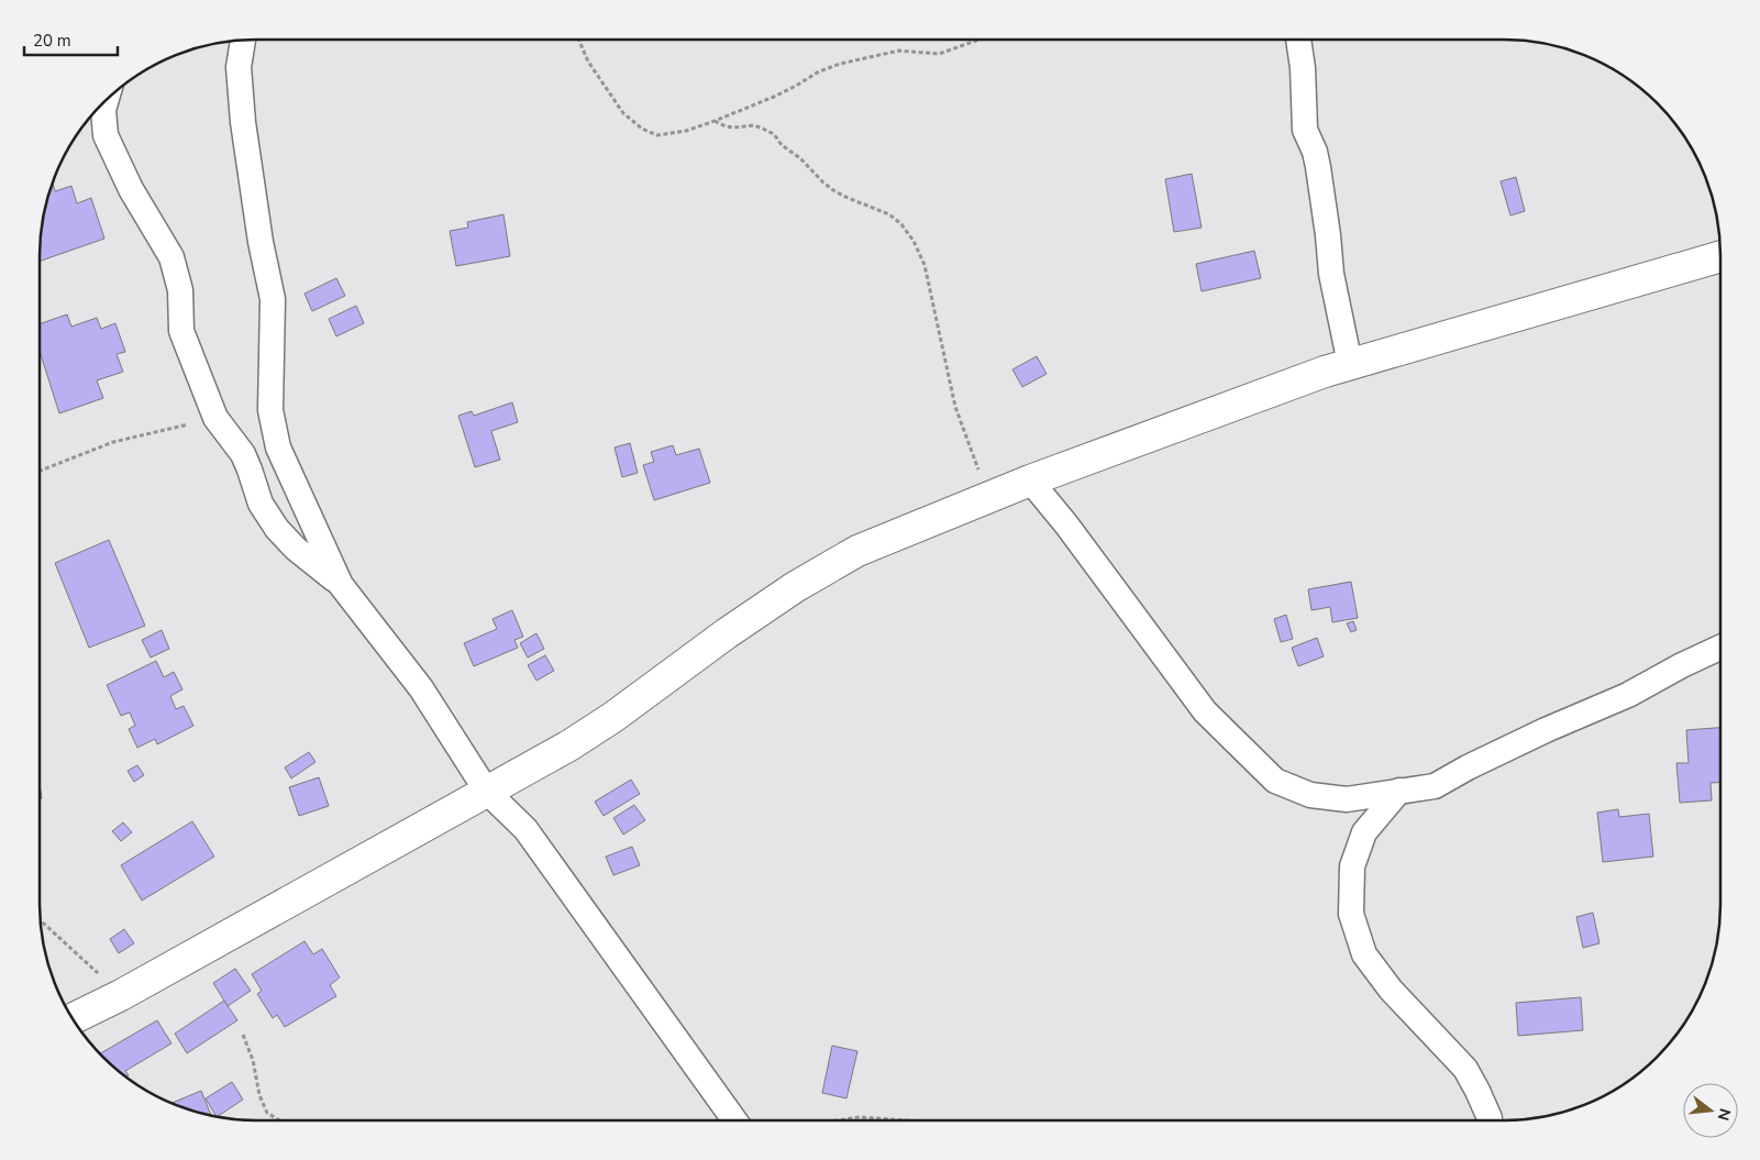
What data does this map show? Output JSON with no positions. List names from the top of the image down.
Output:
{
  "scale_bar": "20 m",
  "north": "right"
}
